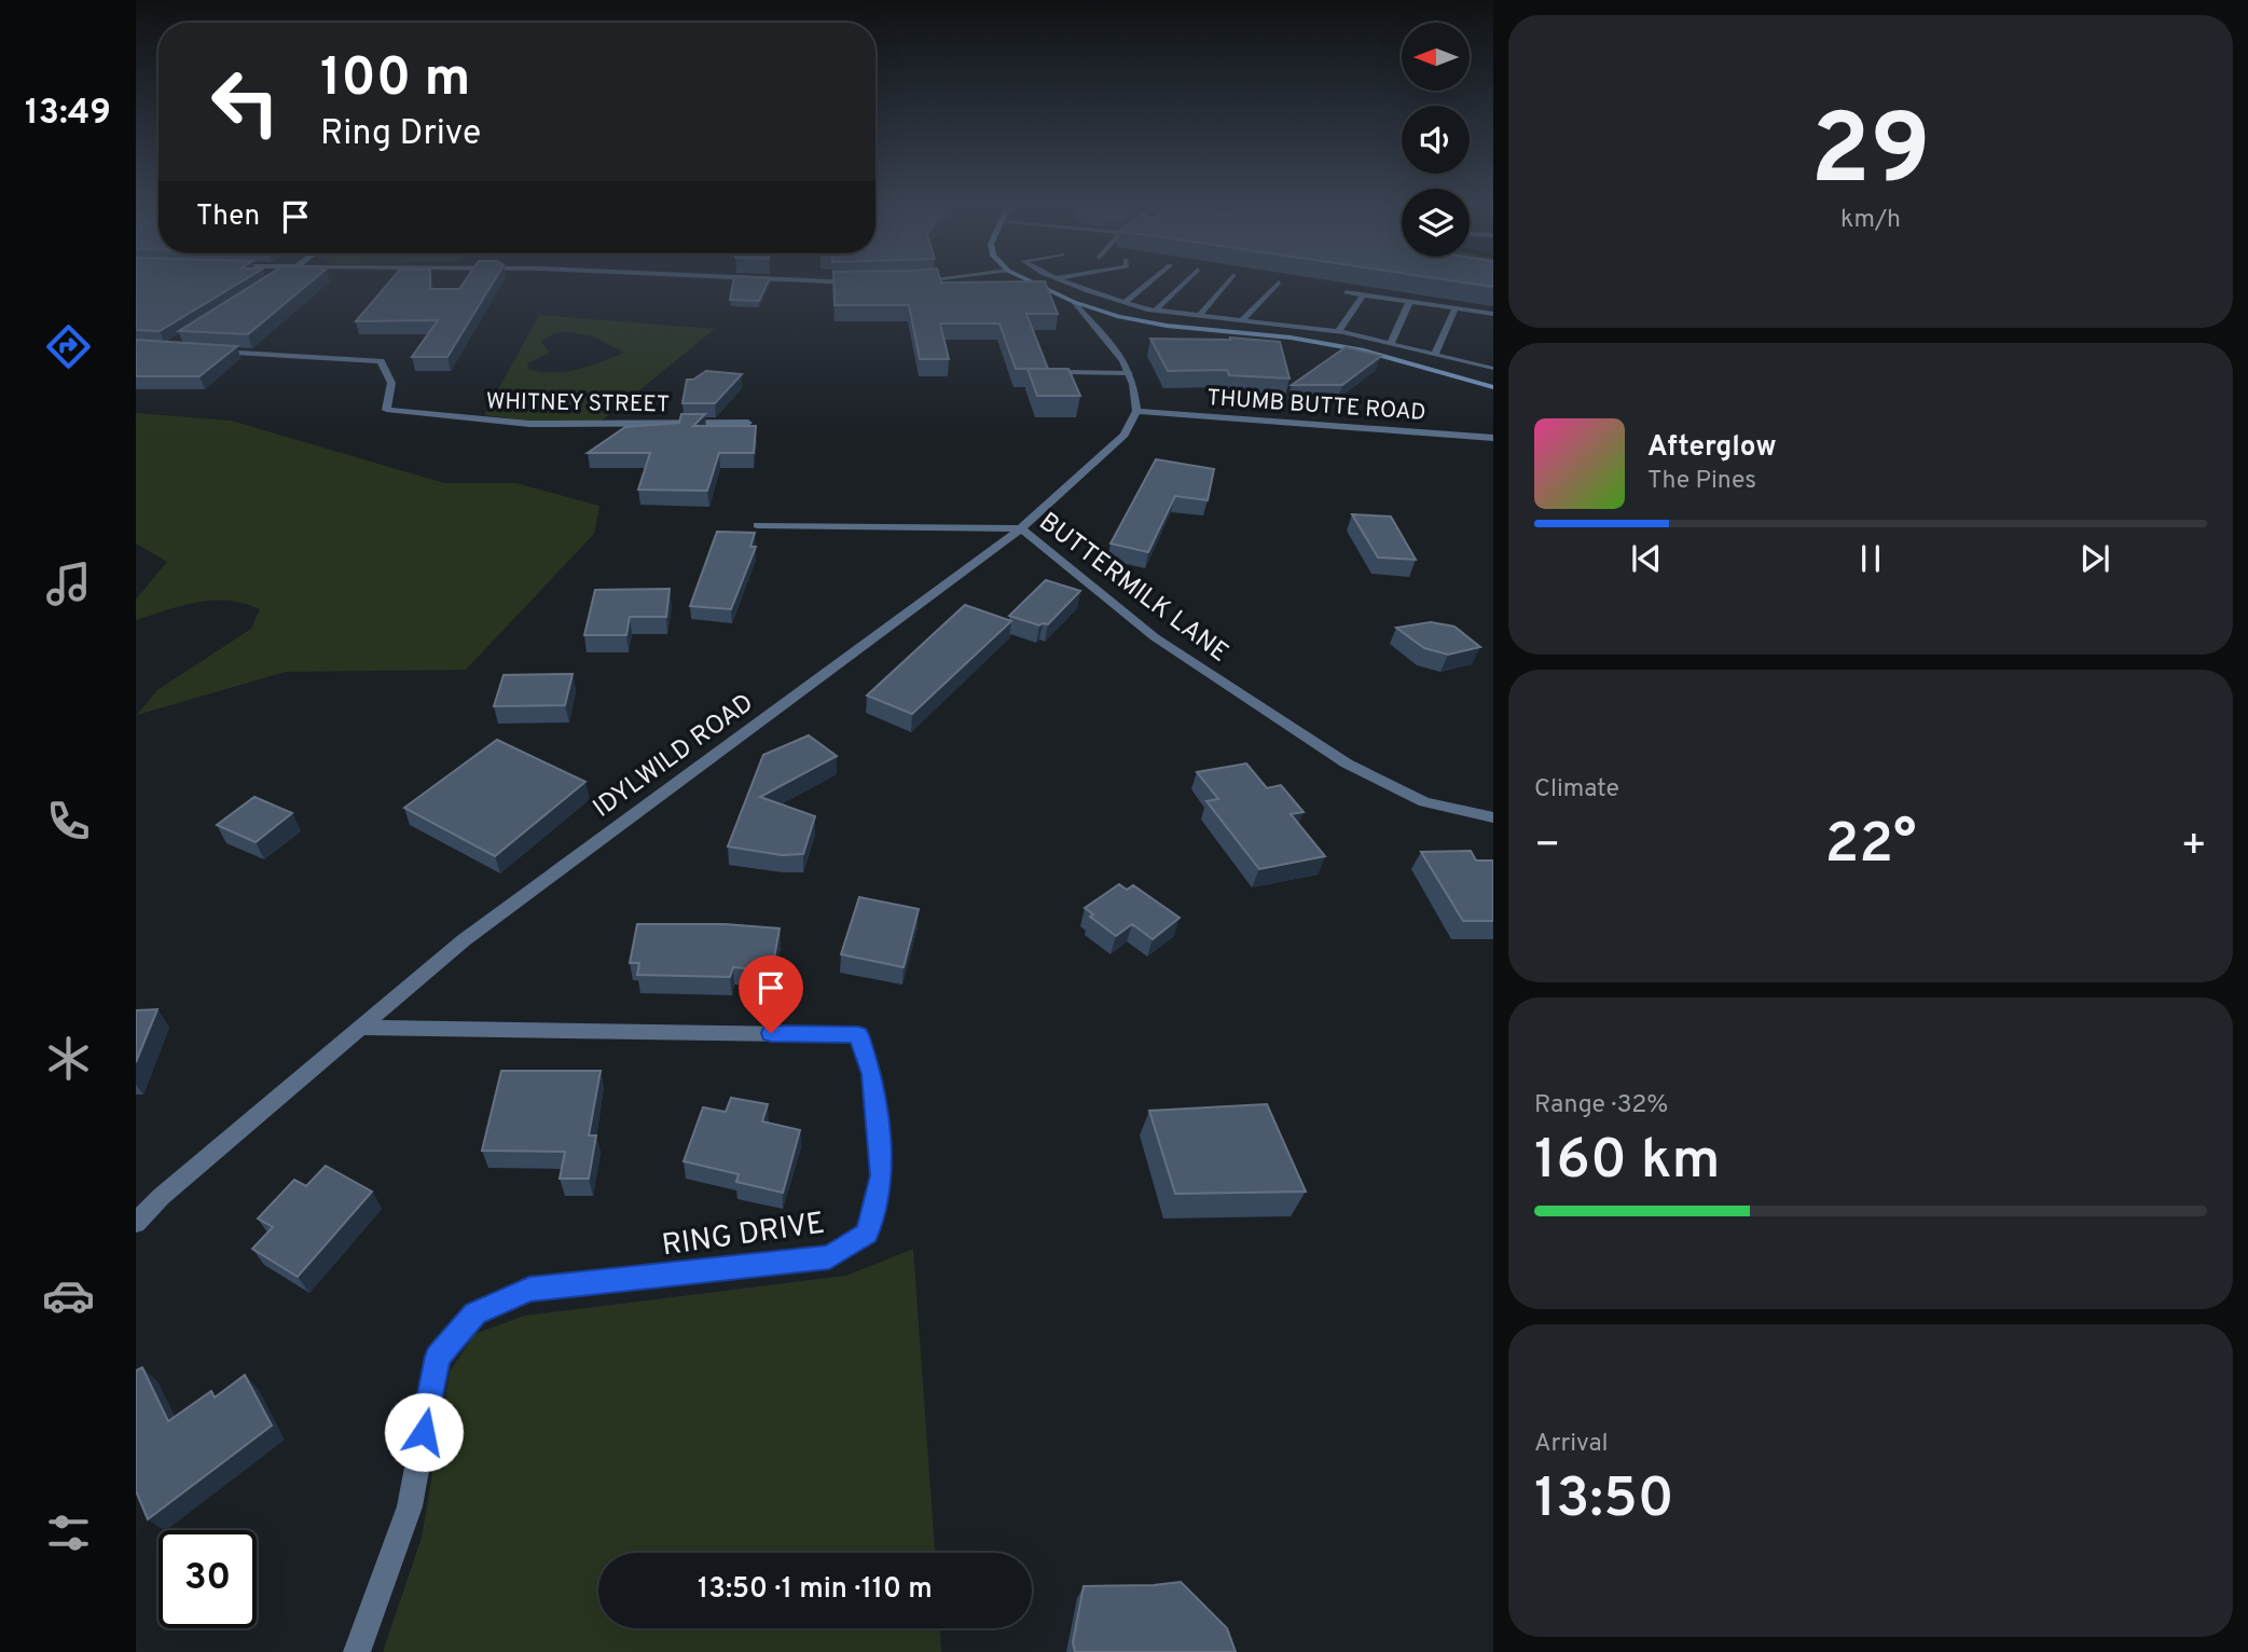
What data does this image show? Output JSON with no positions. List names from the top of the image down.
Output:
{
  "streets": {
    "street": [
      "WHITNEY STREET",
      "THUMB BUTTE ROAD",
      "BUTTERMILK LANE",
      "IDYLWILD ROAD",
      "RING DRIVE"
    ]
  },
  "crossings": [
    ["THUMB BUTTE ROAD", "IDYLWILD ROAD"],
    ["BUTTERMILK LANE", "IDYLWILD ROAD"],
    ["IDYLWILD ROAD", "RING DRIVE"]
  ],
  "north": "left",
  "page": {
    "tabs": "13:49",
    "tile": [
      ["29", "km/h"],
      "Climate",
      ["Range · 32%", "160 km"],
      ["Arrival", "13:50"]
    ],
    "turn": ["100 m", "Ring Drive"],
    "then": "Then",
    "song": ["Afterglow", "The Pines"],
    "heat": ["−", "22°", "+"],
    "limit": "30",
    "trip": "13:50 · 1 min · 110 m"
  }
}
